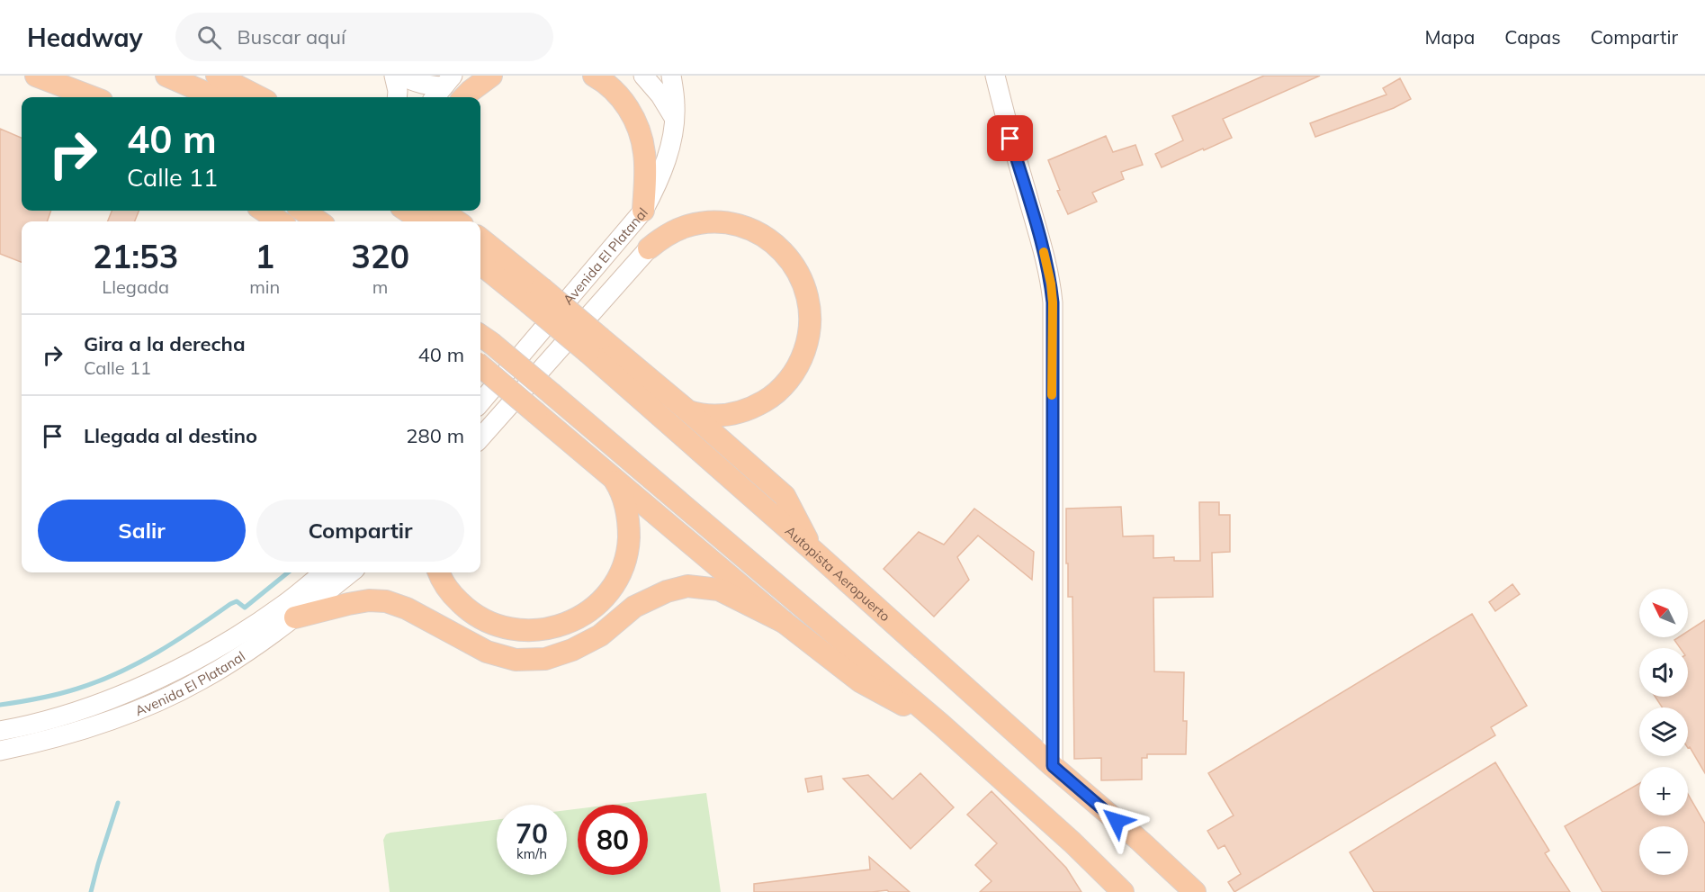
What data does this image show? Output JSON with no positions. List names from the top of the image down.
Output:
{
  "streets": {
    "highway": ["Autopista Aeropuerto"],
    "main road": ["Avenida El Platanal"]
  },
  "north": "top left",
  "page": {
    "header": "Headway",
    "search": "Buscar aquí",
    "nav": ["Mapa", "Capas", "Compartir"],
    "turn": ["40 m", "Calle 11"],
    "eta": [
      "21:53",
      "Llegada",
      "1",
      "min",
      "320",
      "m"
    ],
    "list": [
      {
        "name": "Gira a la derecha",
        "note": "Calle 11",
        "value": "40 m"
      },
      {
        "name": "Llegada al destino",
        "value": "280 m"
      }
    ],
    "buttons": ["Salir", "Compartir"],
    "map_buttons": ["+", "−"],
    "speed": "70 km/h",
    "limit": "80"
  }
}
